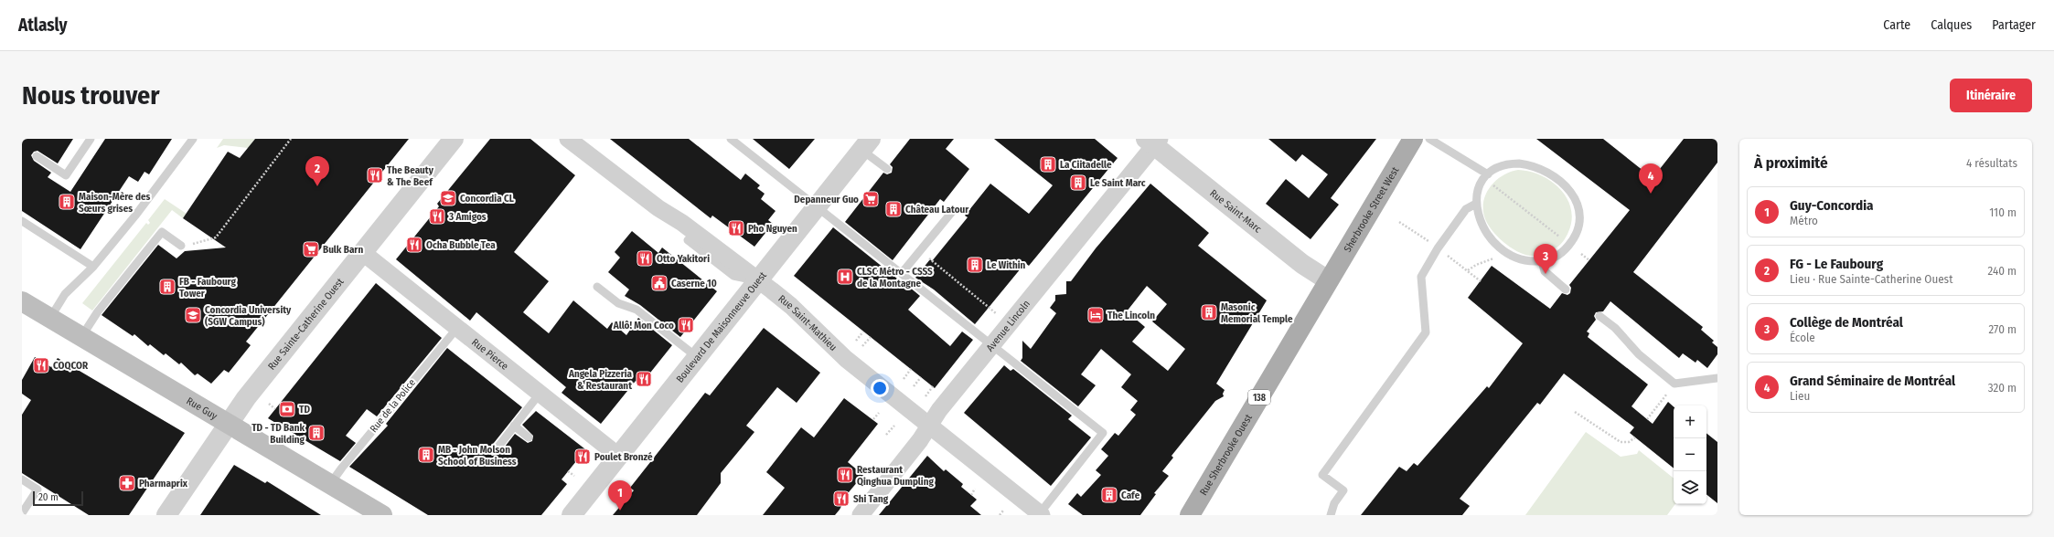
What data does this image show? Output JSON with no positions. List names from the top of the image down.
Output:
{
  "streets": {
    "main road": [
      "Sherbrooke Street West",
      "138",
      "Rue Guy",
      "Rue Sherbrooke Ouest"
    ],
    "street": [
      "Rue Saint-Marc",
      "Rue Sainte-Catherine Ouest",
      "Rue Saint-Mathieu",
      "Avenue Lincoln",
      "Boulevard De Maisonneuve Ouest",
      "Rue Pierce"
    ],
    "lane": ["Rue de la Police"]
  },
  "crossings": [
    ["Sherbrooke Street West", "Rue Saint-Marc"],
    ["Sherbrooke Street West", "Rue Sherbrooke Ouest"],
    ["Rue Saint-Marc", "Avenue Lincoln"],
    ["Rue Saint-Marc", "Rue Sherbrooke Ouest"],
    ["Rue Sainte-Catherine Ouest", "Rue Pierce"],
    ["Rue Sainte-Catherine Ouest", "Rue Guy"],
    ["Rue Saint-Mathieu", "Avenue Lincoln"],
    ["Rue Saint-Mathieu", "Boulevard De Maisonneuve Ouest"],
    ["Boulevard De Maisonneuve Ouest", "Rue Pierce"],
    ["Rue Pierce", "Rue de la Police"],
    ["Rue de la Police", "Rue Guy"]
  ],
  "places": {
    "building": [
      "La Ciitadelle",
      "Le Saint Marc",
      "Maison-Mère des Sœurs grises",
      "Château Latour",
      "Le Within",
      "FB - Faubourg Tower",
      "Masonic Memorial Temple",
      "TD - TD Bank Building",
      "MB - John Molson School of Business",
      "Cafe"
    ],
    "restaurant": [
      "The Beauty & The Beef",
      "3 Amigos",
      "Pho Nguyen",
      "Ocha Bubble Tea",
      "Otto Yakitori",
      "Allô! Mon Coco",
      "COQCOR",
      "Angela Pizzeria & Restaurant",
      "Poulet Bronzé",
      "Restaurant Qinghua Dumpling",
      "Shi Tang"
    ],
    "school or university": ["Concordia CL", "Concordia University (SGW Campus)"],
    "supermarket": ["Depanneur Guo", "Bulk Barn"],
    "hospital": ["CLSC Métro - CSSS de la Montagne"],
    "public building": ["Caserne 10"],
    "hotel": ["The Lincoln"],
    "bank": ["TD"],
    "pharmacy": ["Pharmaprix"]
  },
  "scale_bar": "20 m",
  "page": {
    "header": "Atlasly",
    "nav": ["Carte", "Calques", "Partager"],
    "buttons": "Itinéraire",
    "title": "Nous trouver",
    "heading": ["À proximité", "4 résultats"],
    "pins": [
      "2",
      "4",
      "3",
      "1"
    ],
    "list": [
      {
        "mark": "1",
        "name": "Guy-Concordia",
        "note": "Métro",
        "value": "110 m"
      },
      {
        "mark": "2",
        "name": "FG - Le Faubourg",
        "note": "Lieu · Rue Sainte-Catherine Ouest",
        "value": "240 m"
      },
      {
        "mark": "3",
        "name": "Collège de Montréal",
        "note": "École",
        "value": "270 m"
      },
      {
        "mark": "4",
        "name": "Grand Séminaire de Montréal",
        "note": "Lieu",
        "value": "320 m"
      }
    ],
    "map_buttons": ["+", "−"],
    "scale": "20 m"
  }
}
